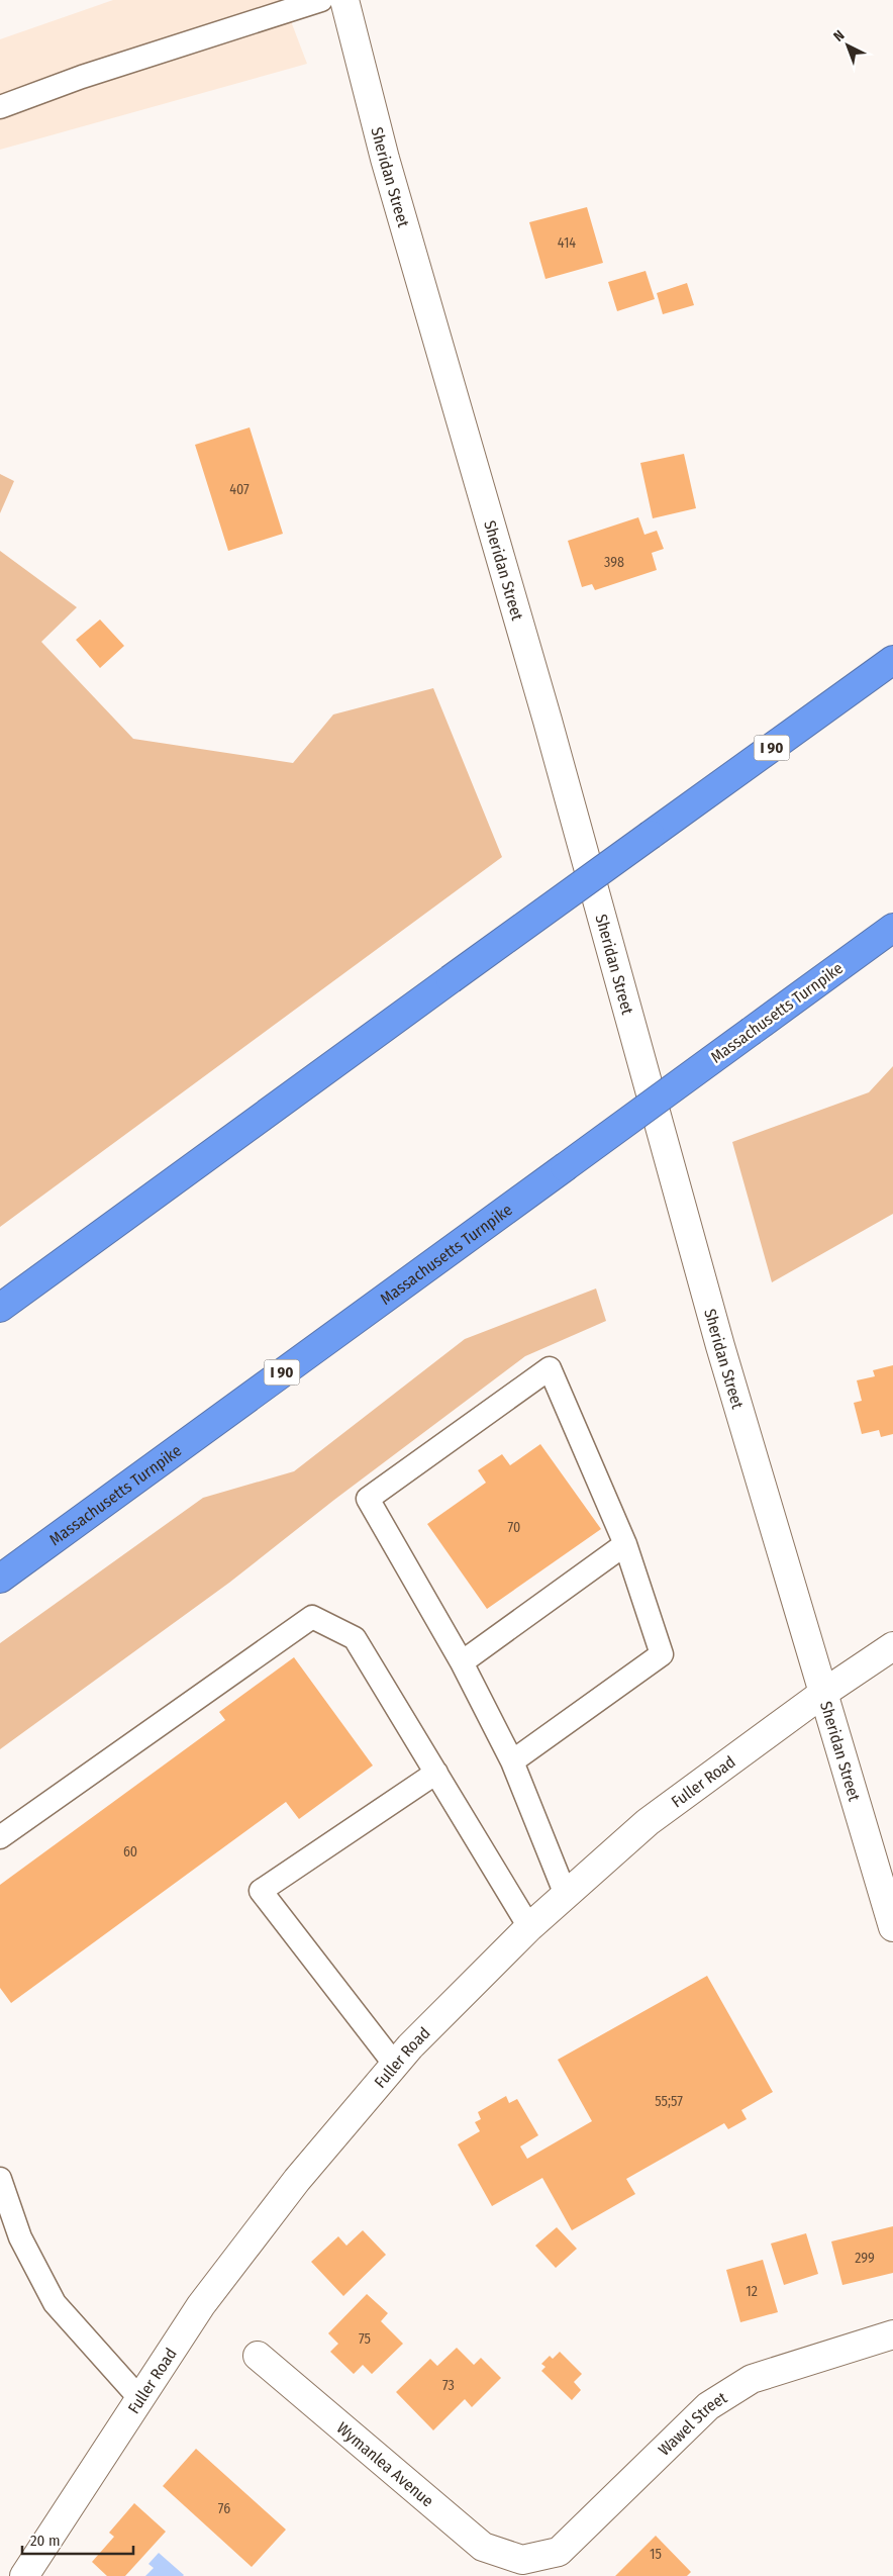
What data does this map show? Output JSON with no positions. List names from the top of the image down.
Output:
{
  "streets": {
    "highway": ["I 90", "Massachusetts Turnpike"],
    "street": [
      "Sheridan Street",
      "Fuller Road",
      "Wawel Street",
      "Wymanlea Avenue"
    ]
  },
  "crossings": [
    ["Sheridan Street", "Fuller Road"],
    ["Wawel Street", "Wymanlea Avenue"]
  ],
  "house_numbers": [
    "414",
    "407",
    "398",
    "70",
    "60",
    "55;57",
    "299",
    "12",
    "75",
    "73",
    "76",
    "15"
  ],
  "scale_bar": "20 m",
  "north": "top left"
}
